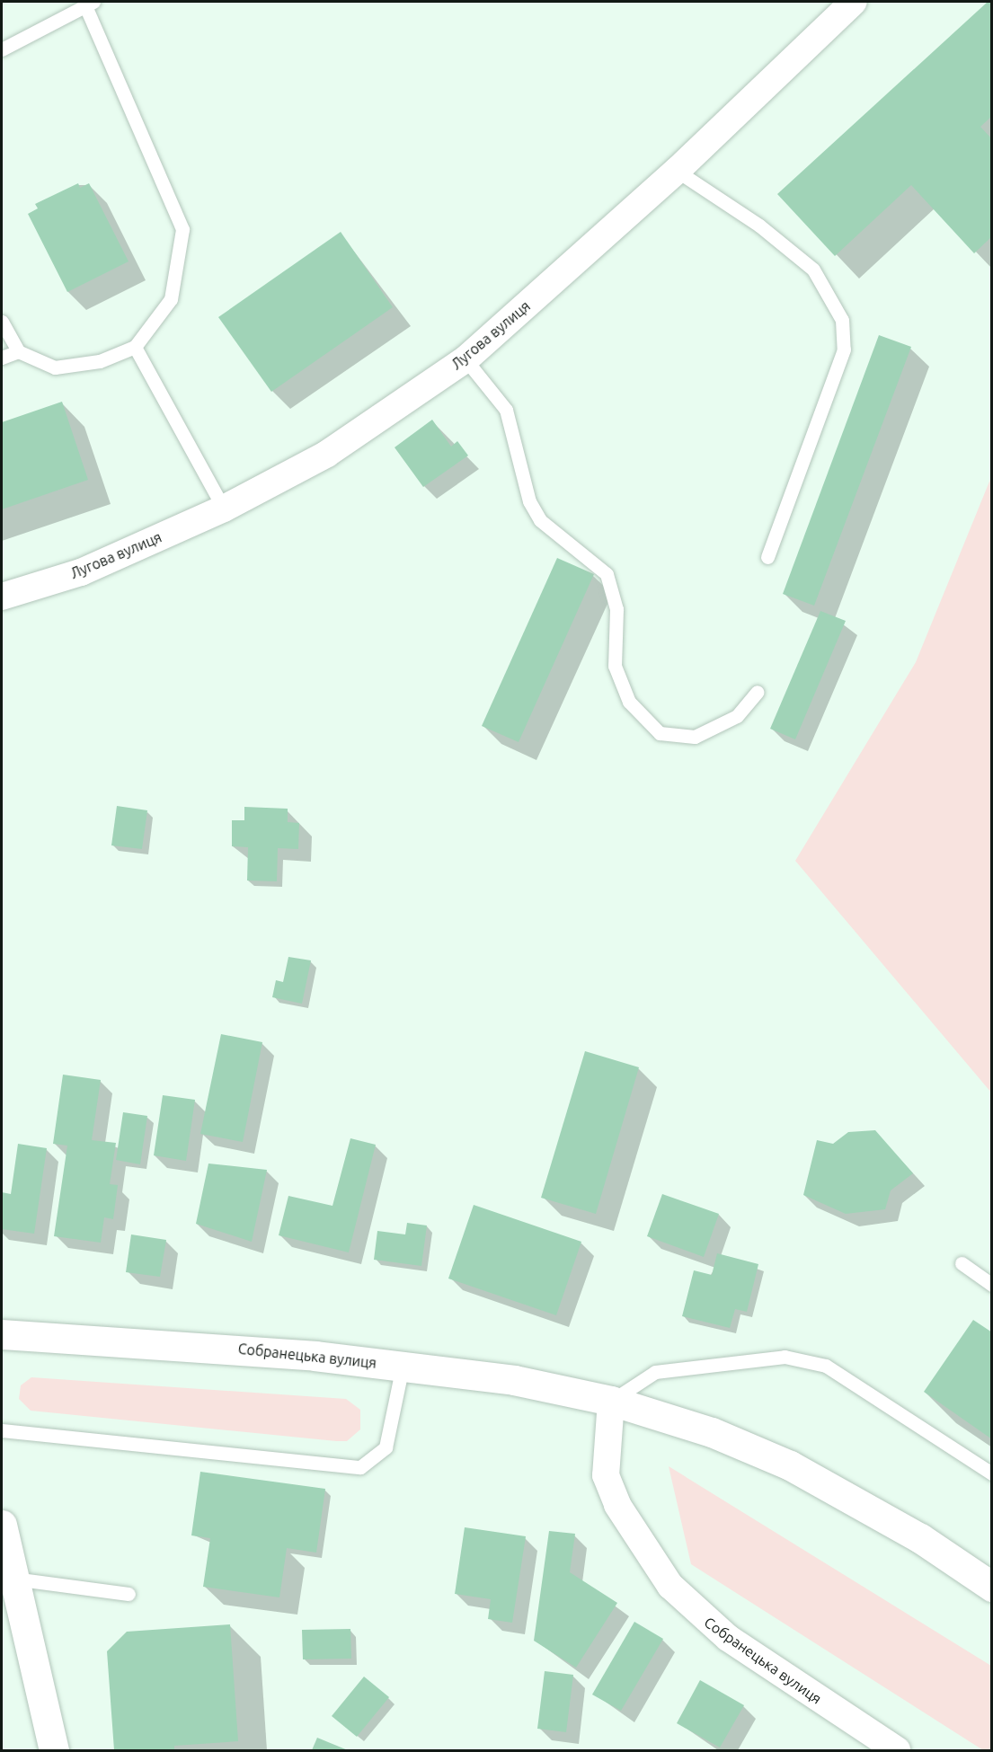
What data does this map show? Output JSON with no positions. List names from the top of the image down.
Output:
{
  "streets": {
    "main road": ["Собранецька вулиця"],
    "street": ["Лугова вулиця"]
  }
}
